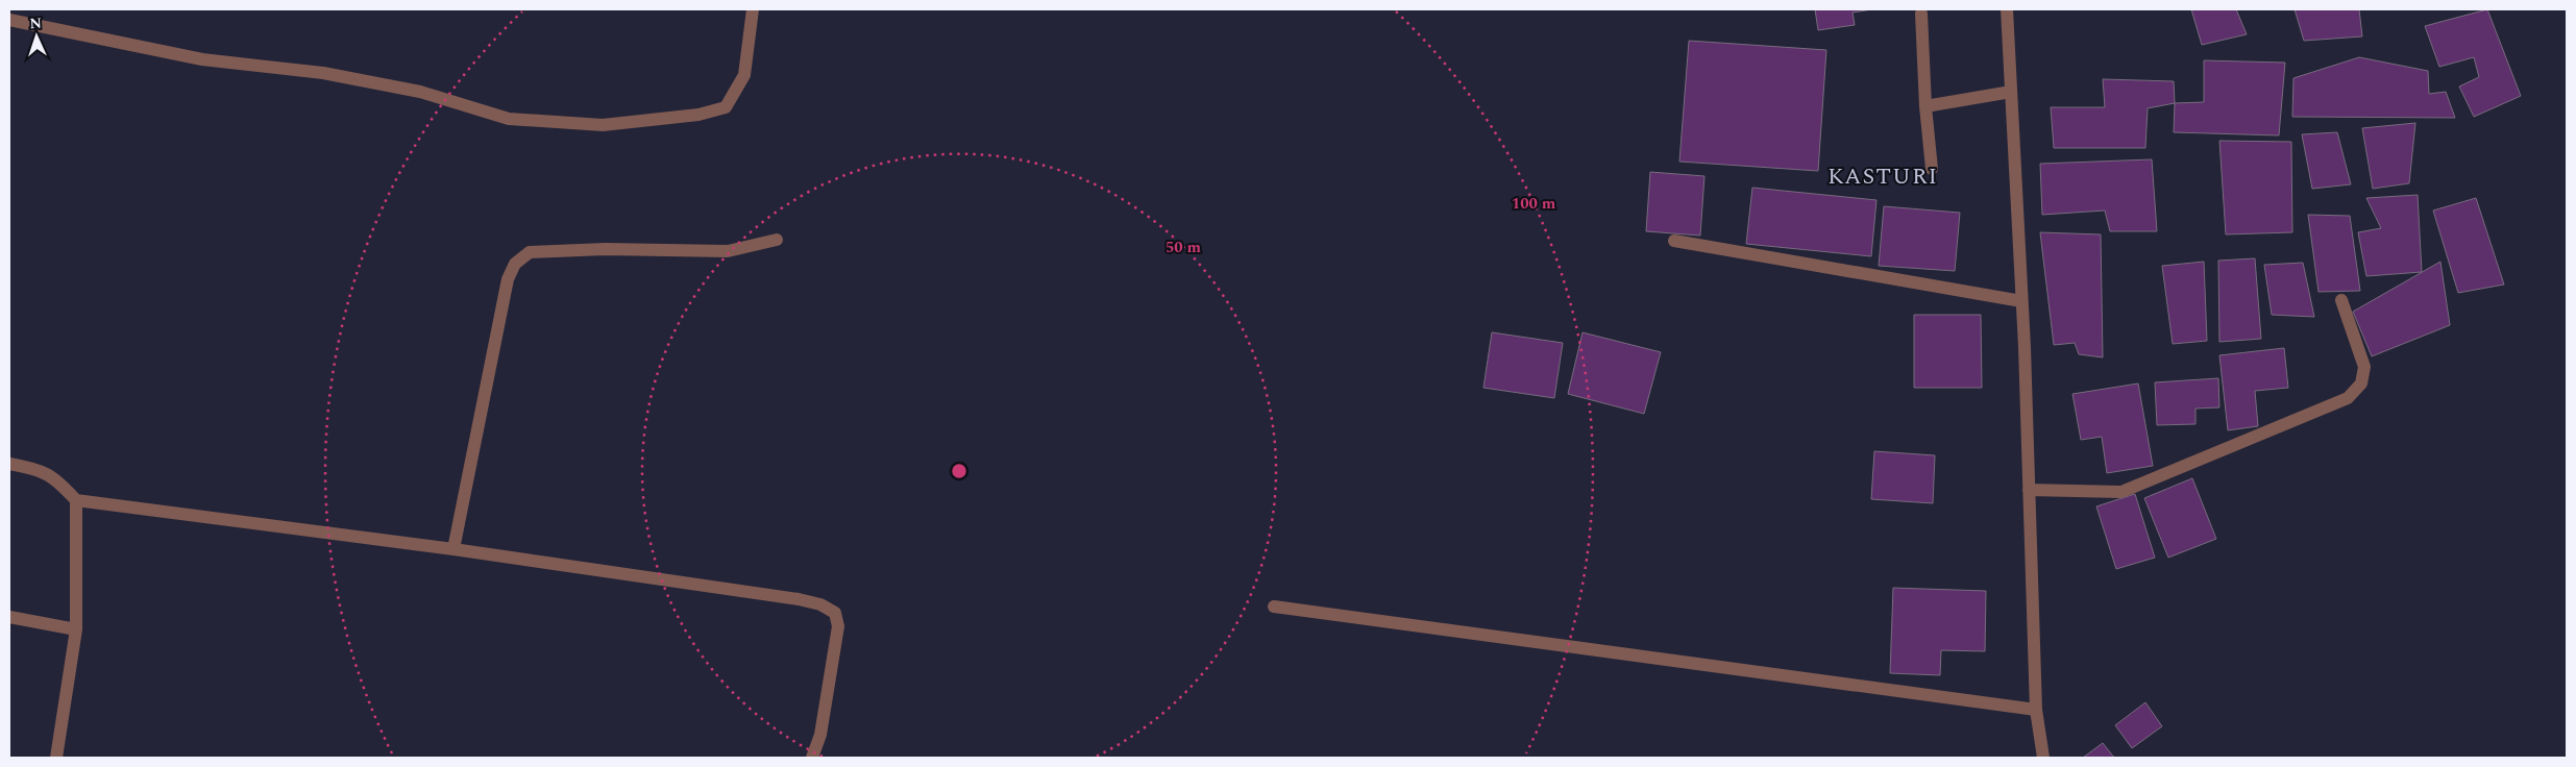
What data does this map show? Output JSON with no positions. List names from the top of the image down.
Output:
{
  "districts": ["KASTURI"],
  "north": "top",
  "rings": ["100 m", "50 m"]
}
